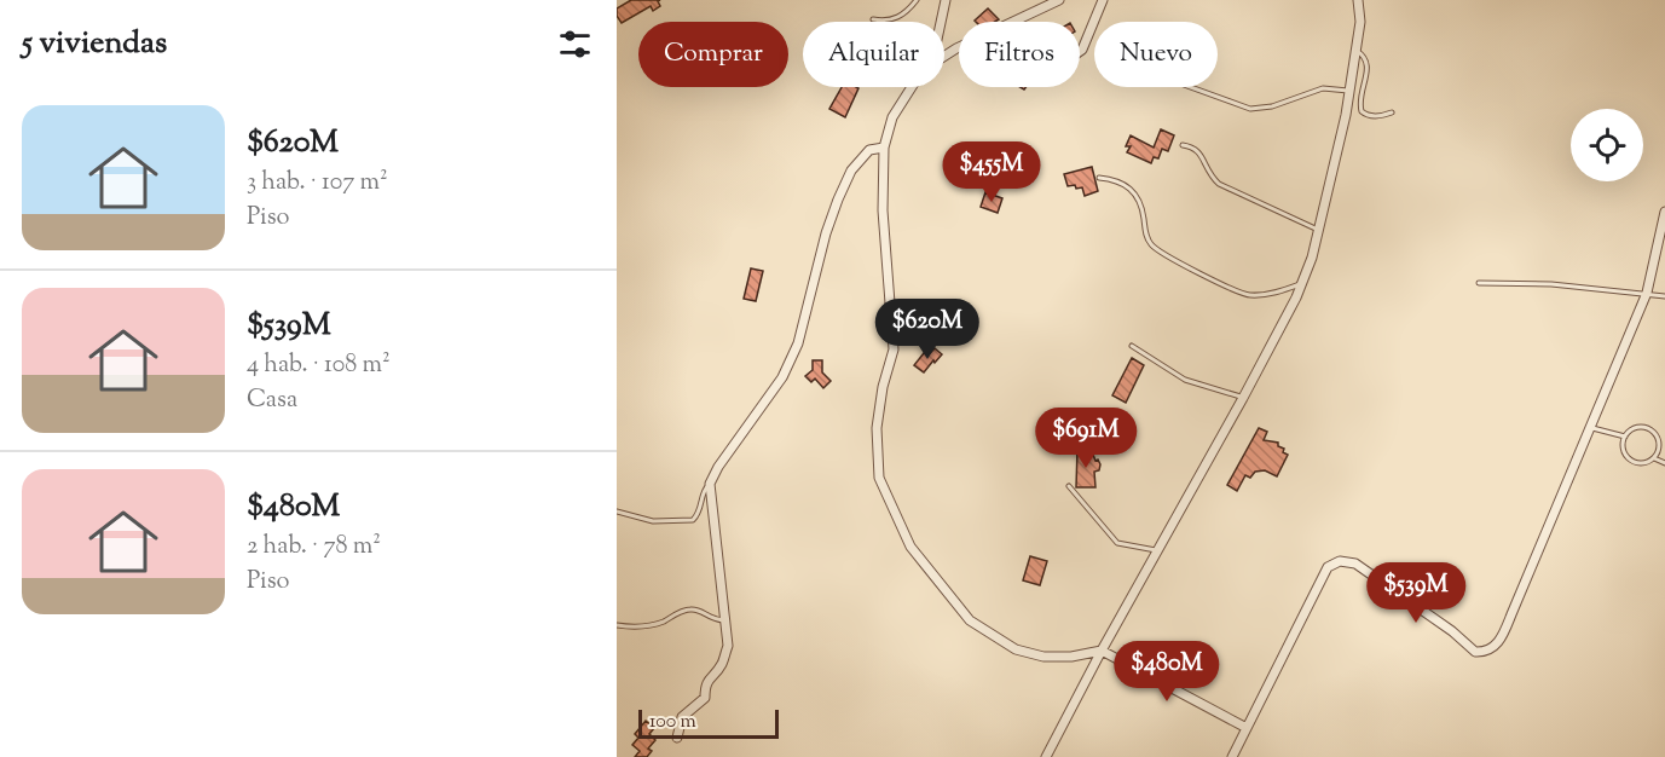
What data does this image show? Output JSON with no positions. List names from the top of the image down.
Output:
{
  "scale_bar": "100 m",
  "page": {
    "heading": "5 viviendas",
    "chip": [
      "Comprar",
      "Alquilar",
      "Filtros",
      "Nuevo"
    ],
    "list": [
      {
        "name": "$620M",
        "note": "3 hab. · 107 m² · Piso"
      },
      {
        "name": "$539M",
        "note": "4 hab. · 108 m² · Casa"
      },
      {
        "name": "$480M",
        "note": "2 hab. · 78 m² · Piso"
      }
    ],
    "price": [
      "$455M",
      "$620M",
      "$691M",
      "$539M",
      "$480M"
    ],
    "scale": "100 m"
  }
}
